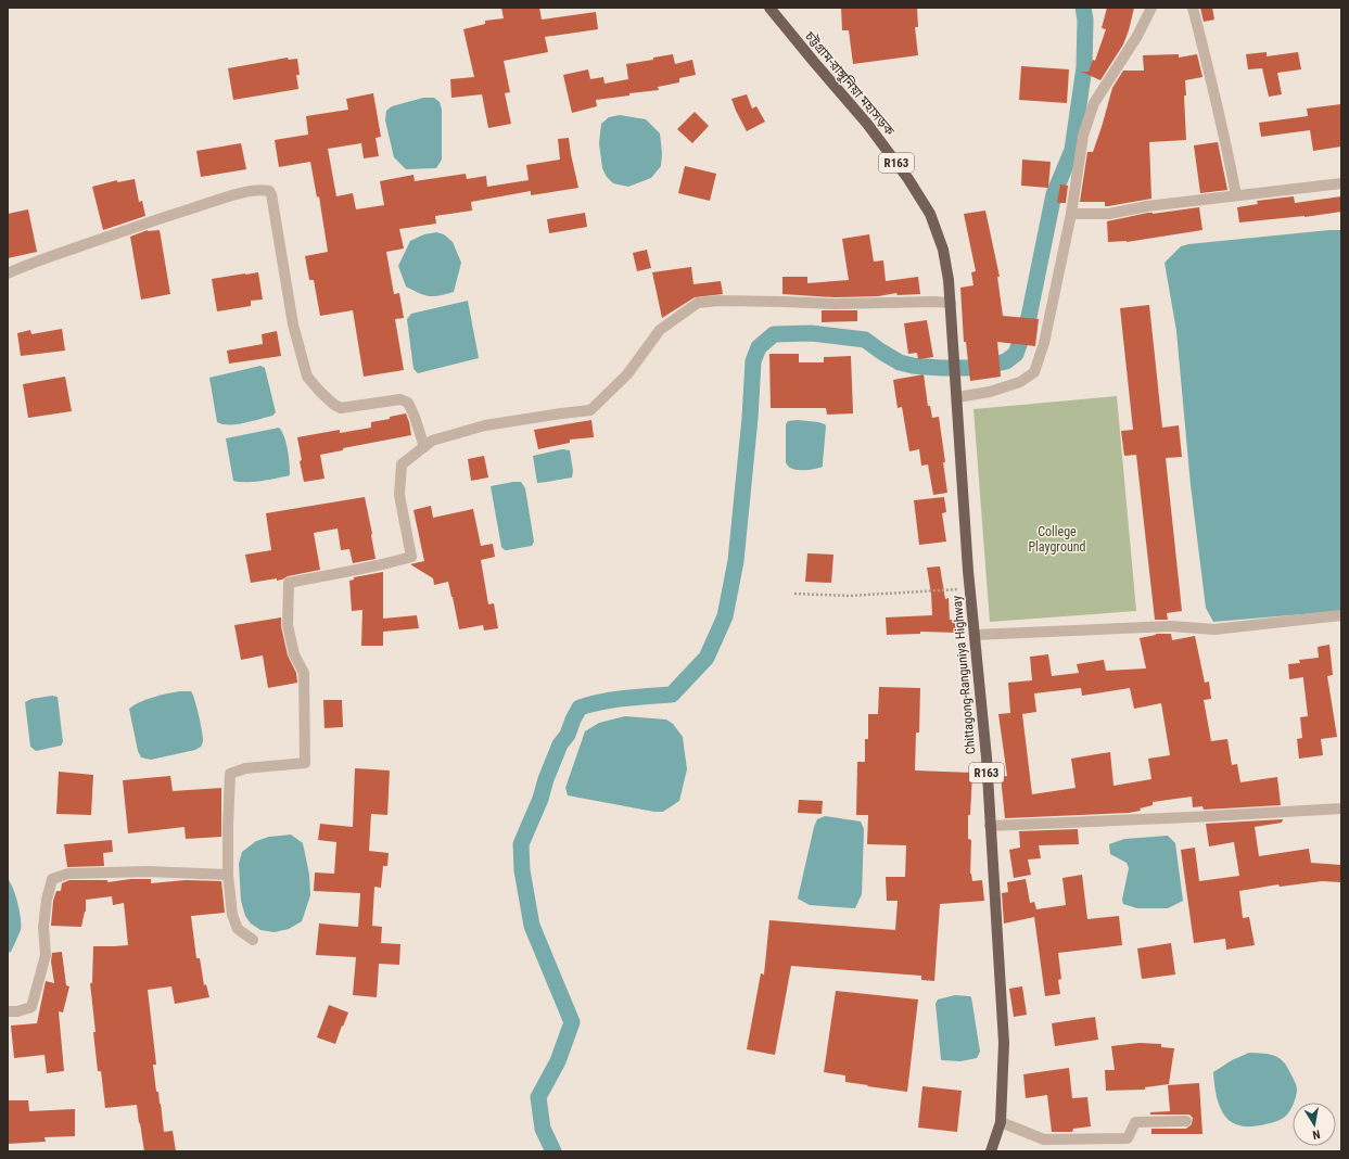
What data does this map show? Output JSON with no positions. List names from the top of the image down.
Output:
{
  "streets": {
    "main road": ["চট্টগ্রাম-রাঙ্গুনিয়া মহাসড়ক", "R163", "Chittagong-Ranguniya Highway"]
  },
  "crossings": [
    ["চট্টগ্রাম-রাঙ্গুনিয়া মহাসড়ক", "Chittagong-Ranguniya Highway"]
  ],
  "parks": ["College Playground"],
  "north": "bottom"
}
